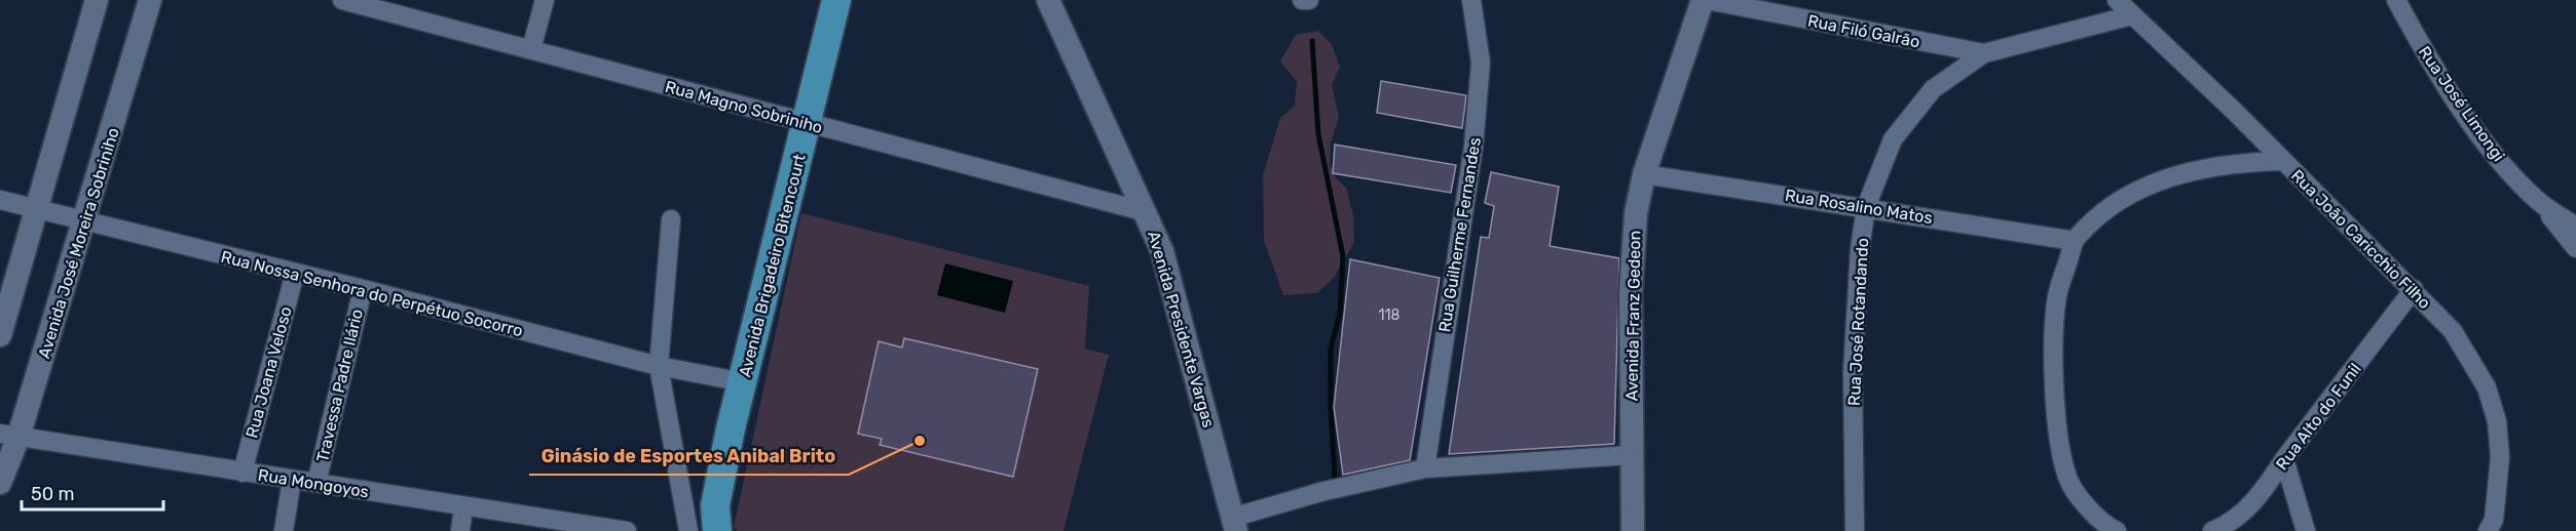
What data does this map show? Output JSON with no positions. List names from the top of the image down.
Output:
{
  "streets": {
    "main road": ["Avenida Brigadeiro Bitencourt"],
    "street": [
      "Rua Filó Galrão",
      "Rua José Limongi",
      "Rua Magno Sobriniho",
      "Rua Rosalino Matos",
      "Rua Guilherme Fernandes",
      "Rua João Caricchio Filho",
      "Avenida José Moreira Sobriniho",
      "Rua Nossa Senhora do Perpétuo Socorro",
      "Avenida Franz Gedeon",
      "Rua José Rotandando",
      "Avenida Presidente Vargas",
      "Rua Joana Veloso",
      "Travessa Padre Ilário",
      "Rua Alto do Funil",
      "Rua Mongoyos"
    ]
  },
  "crossings": [
    ["Rua Filó Galrão", "Avenida Franz Gedeon"],
    ["Rua Filó Galrão", "Rua José Rotandando"],
    ["Rua Magno Sobriniho", "Avenida Brigadeiro Bitencourt"],
    ["Rua Magno Sobriniho", "Avenida Presidente Vargas"],
    ["Rua Rosalino Matos", "Avenida Franz Gedeon"],
    ["Rua Rosalino Matos", "Rua José Rotandando"],
    ["Rua João Caricchio Filho", "Rua José Rotandando"],
    ["Rua João Caricchio Filho", "Rua Alto do Funil"],
    ["Avenida José Moreira Sobriniho", "Rua Nossa Senhora do Perpétuo Socorro"],
    ["Avenida José Moreira Sobriniho", "Rua Mongoyos"],
    ["Avenida Brigadeiro Bitencourt", "Rua Nossa Senhora do Perpétuo Socorro"],
    ["Rua Nossa Senhora do Perpétuo Socorro", "Rua Joana Veloso"],
    ["Rua Nossa Senhora do Perpétuo Socorro", "Travessa Padre Ilário"],
    ["Rua Joana Veloso", "Rua Mongoyos"],
    ["Travessa Padre Ilário", "Rua Mongoyos"]
  ],
  "places": ["Ginásio de Esportes Anibal Brito"],
  "house_numbers": ["118"],
  "scale_bar": "50 m"
}
